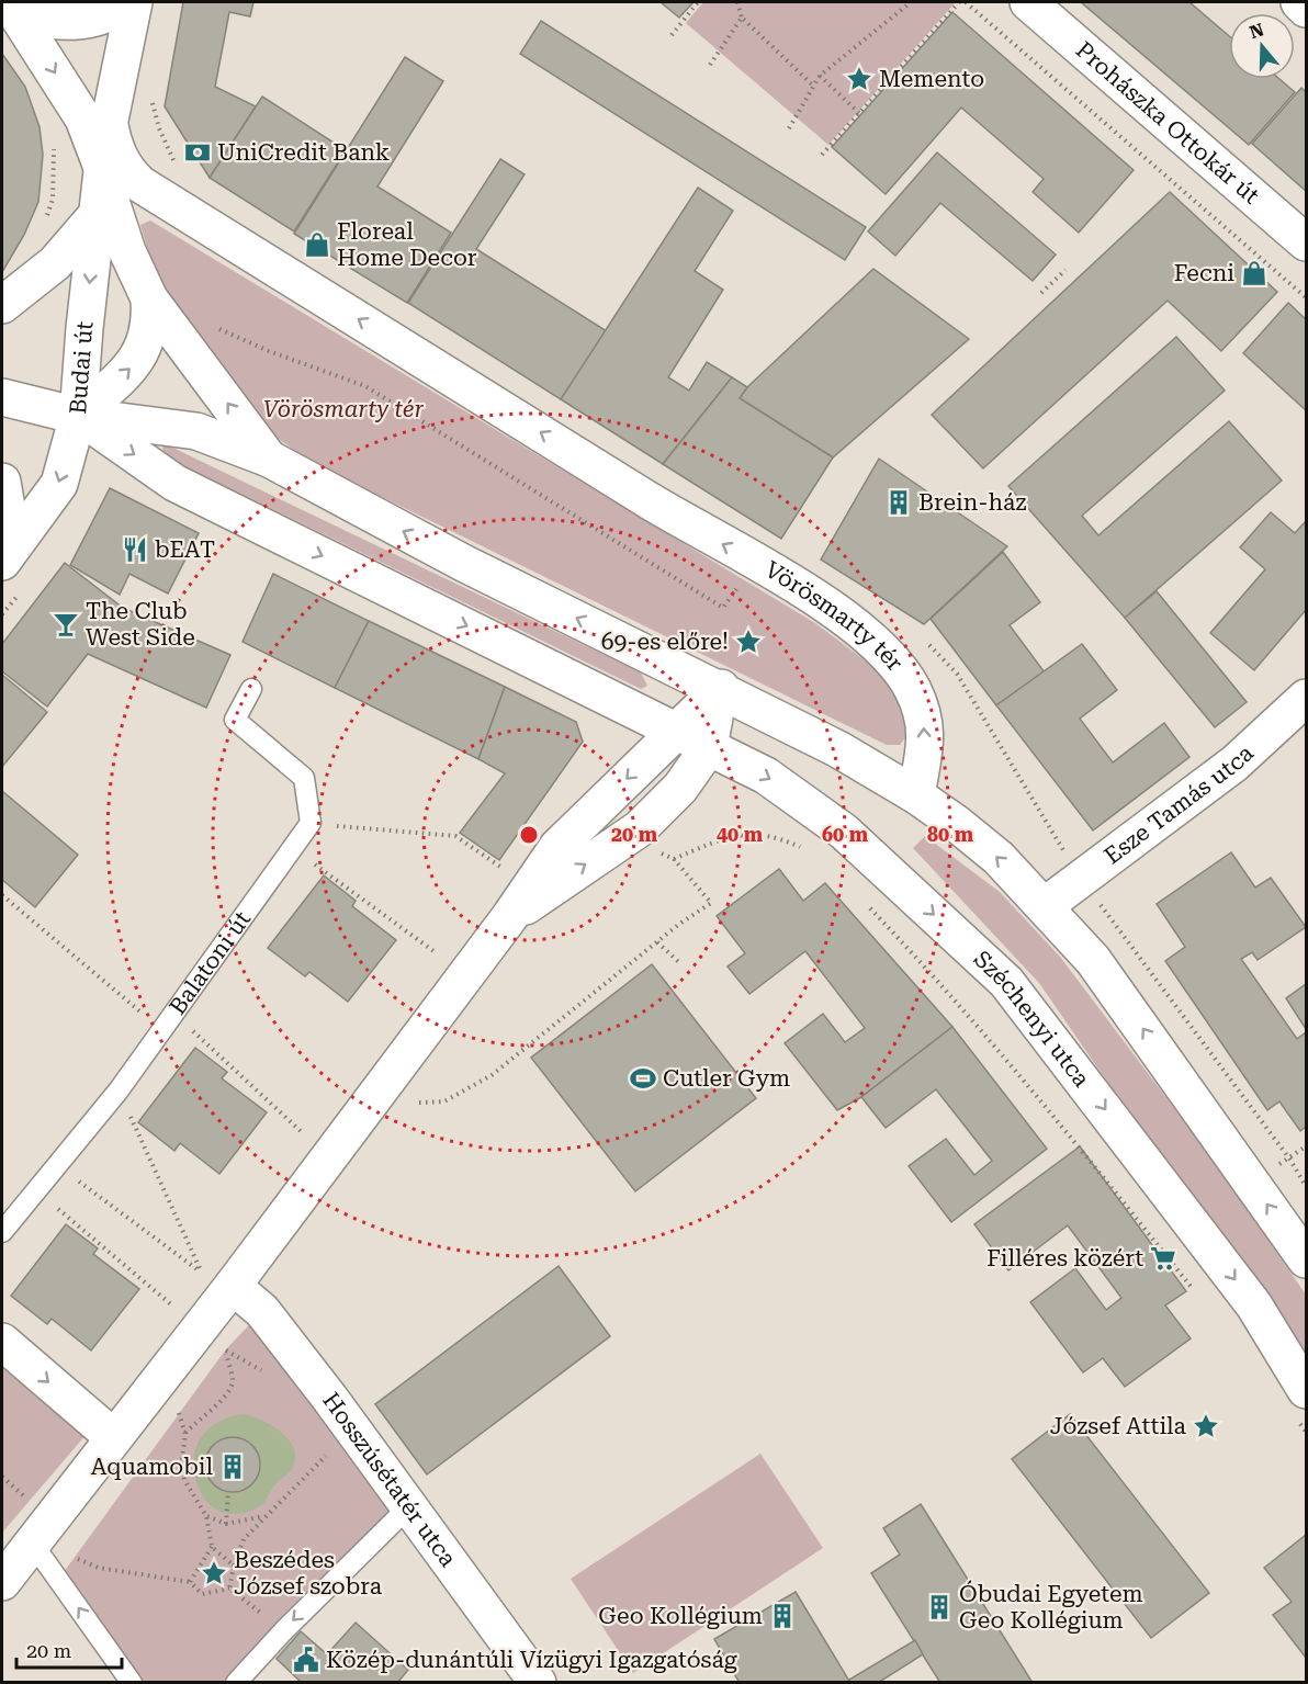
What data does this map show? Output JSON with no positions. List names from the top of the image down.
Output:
{
  "streets": {
    "street": [
      "Prohászka Ottokár út",
      "Budai út",
      "Vörösmarty tér",
      "Esze Tamás utca",
      "Széchenyi utca",
      "Hosszúsétatér utca"
    ],
    "lane": ["Balatoni út"]
  },
  "crossings": [
    ["Budai út", "Vörösmarty tér"]
  ],
  "parks": ["Vörösmarty tér"],
  "places": {
    "place": [
      "Memento",
      "69-es előre!",
      "József Attila",
      "Beszédes József szobra"
    ],
    "bank": ["UniCredit Bank"],
    "shop": ["Floreal Home Decor", "Fecni"],
    "building": [
      "Brein-ház",
      "Aquamobil",
      "Óbudai Egyetem Geo Kollégium",
      "Geo Kollégium"
    ],
    "restaurant": ["bEAT"],
    "bar": ["The Club West Side"],
    "sports": ["Cutler Gym"],
    "supermarket": ["Filléres közért"],
    "public building": ["Közép-dunántúli Vízügyi Igazgatóság"]
  },
  "scale_bar": "20 m",
  "north": "top",
  "rings": [
    "20 m",
    "40 m",
    "60 m",
    "80 m"
  ]
}
